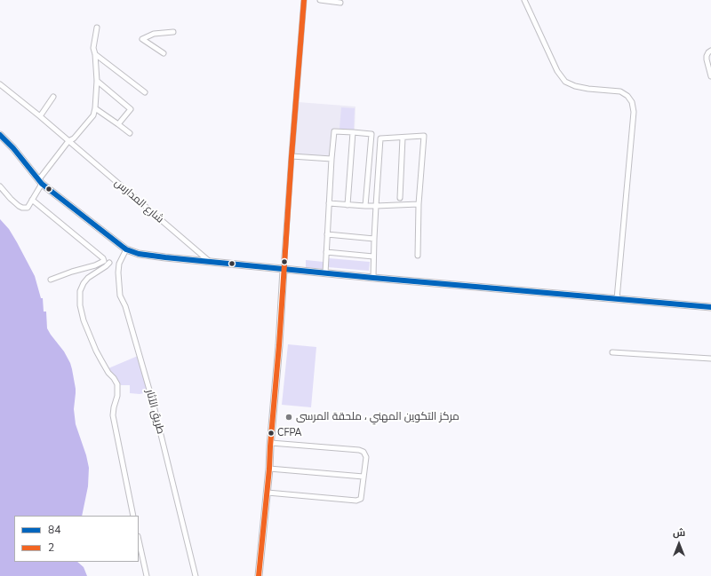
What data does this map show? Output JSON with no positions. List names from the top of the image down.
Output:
{
  "streets": {
    "street": ["شارع المدارس", "طريق الآثار"]
  },
  "places": ["مركز التكوين المهني ، ملحقة المرسى", "CFPA"],
  "lines": ["transit line 2", "transit line 84"],
  "legend": ["84", "2"],
  "north": "top"
}
